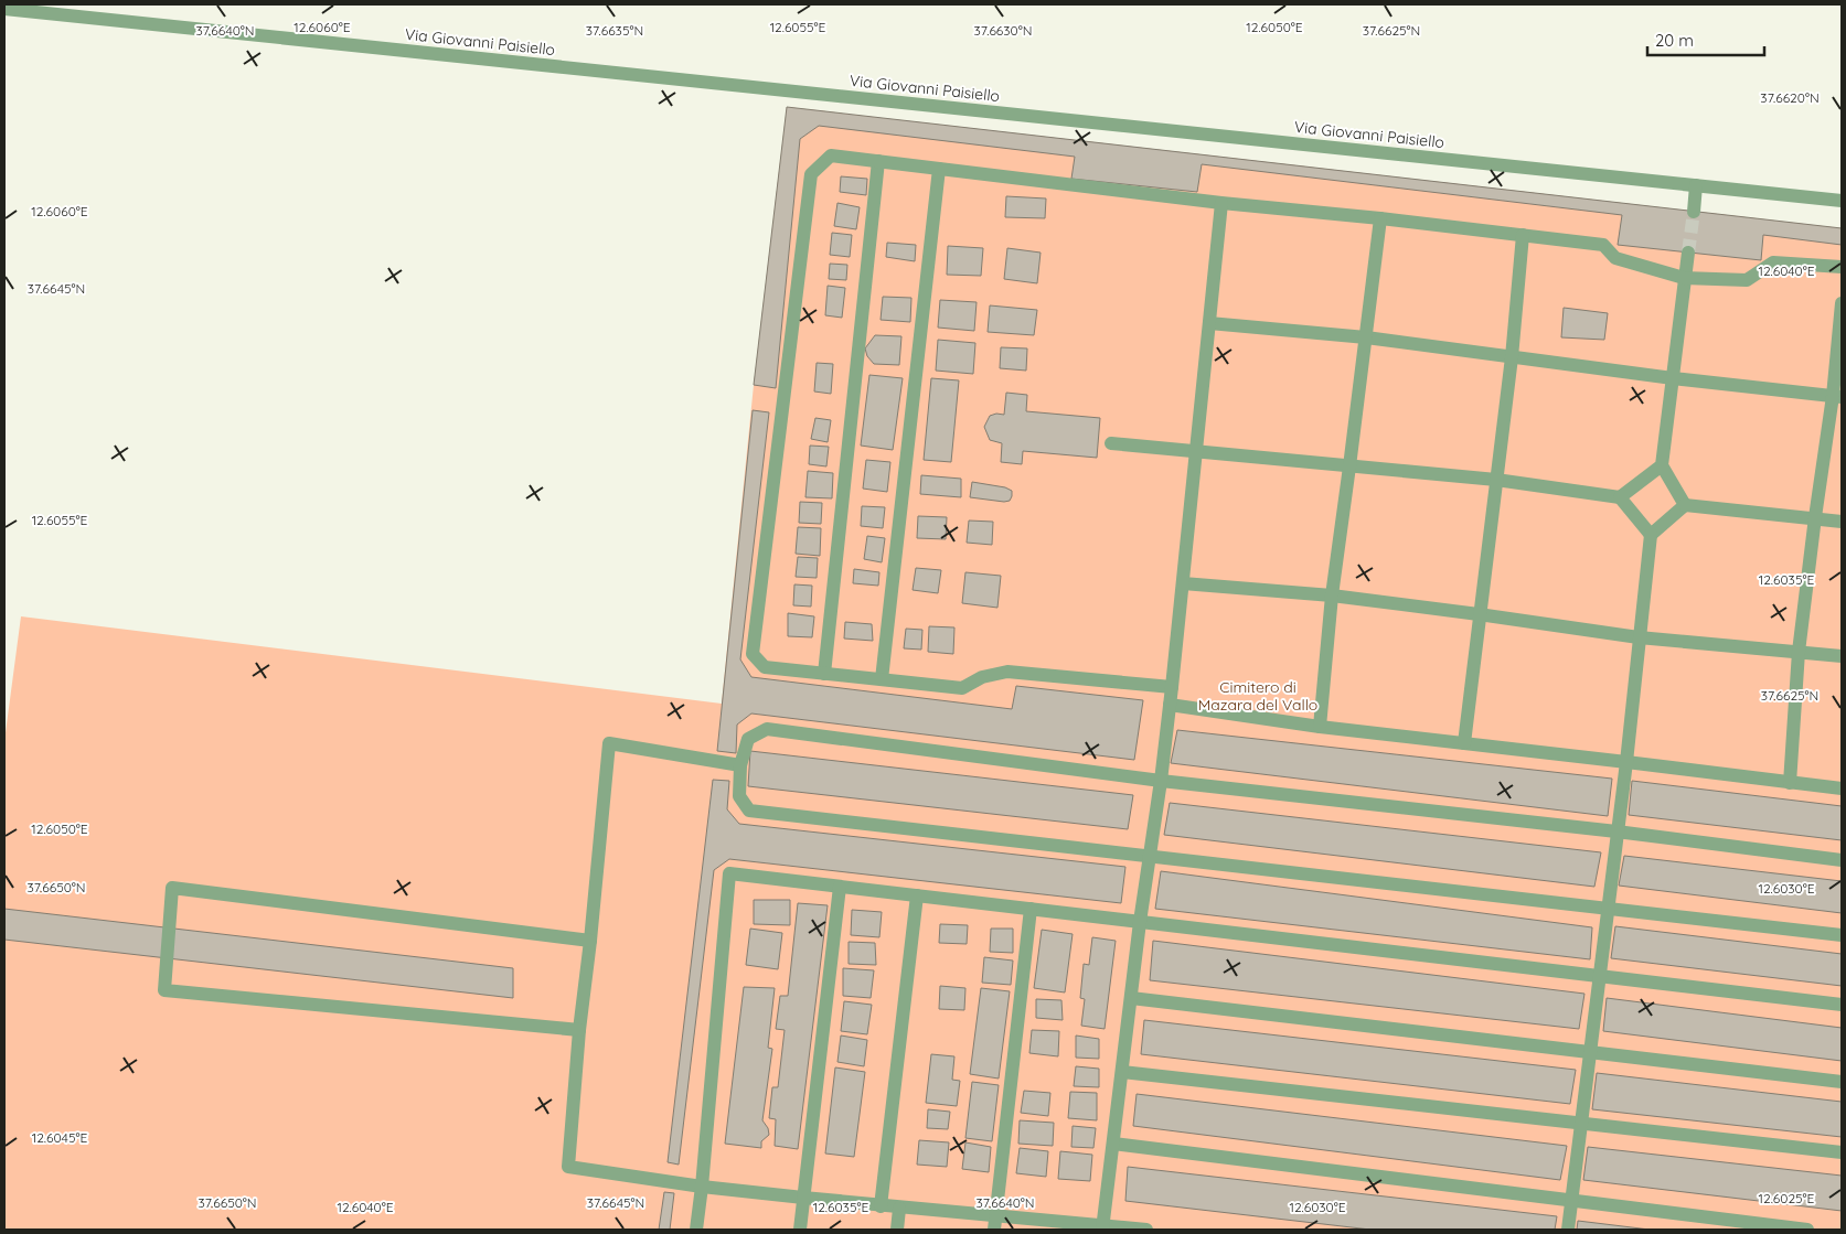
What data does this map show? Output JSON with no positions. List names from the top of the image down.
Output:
{
  "streets": {
    "street": ["Via Giovanni Paisiello"]
  },
  "parks": ["Cimitero di Mazara del Vallo"],
  "scale_bar": "20 m",
  "coordinates": [
    "12.6060°E",
    "12.6055°E",
    "12.6050°E",
    "37.6630°N",
    "37.6640°N",
    "37.6635°N",
    "37.6625°N",
    "37.6620°N",
    "12.6040°E",
    "37.6645°N",
    "12.6035°E",
    "37.6650°N",
    "12.6030°E",
    "12.6045°E",
    "12.6025°E"
  ]
}
